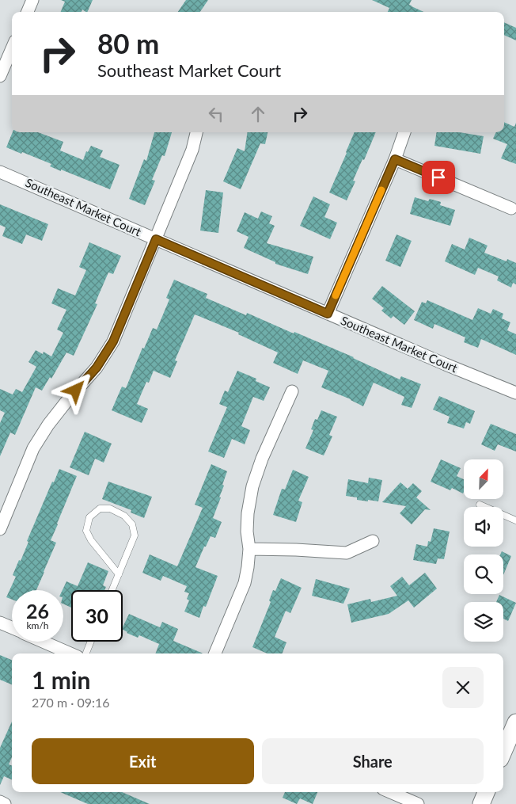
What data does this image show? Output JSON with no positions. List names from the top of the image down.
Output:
{
  "streets": {
    "street": ["Southeast Market Court"]
  },
  "north": "top right",
  "page": {
    "turn": ["80 m", "Southeast Market Court"],
    "speed": "26 km/h",
    "limit": "30",
    "heading": ["1 min", "270 m · 09:16"],
    "buttons": ["Exit", "Share"]
  }
}
